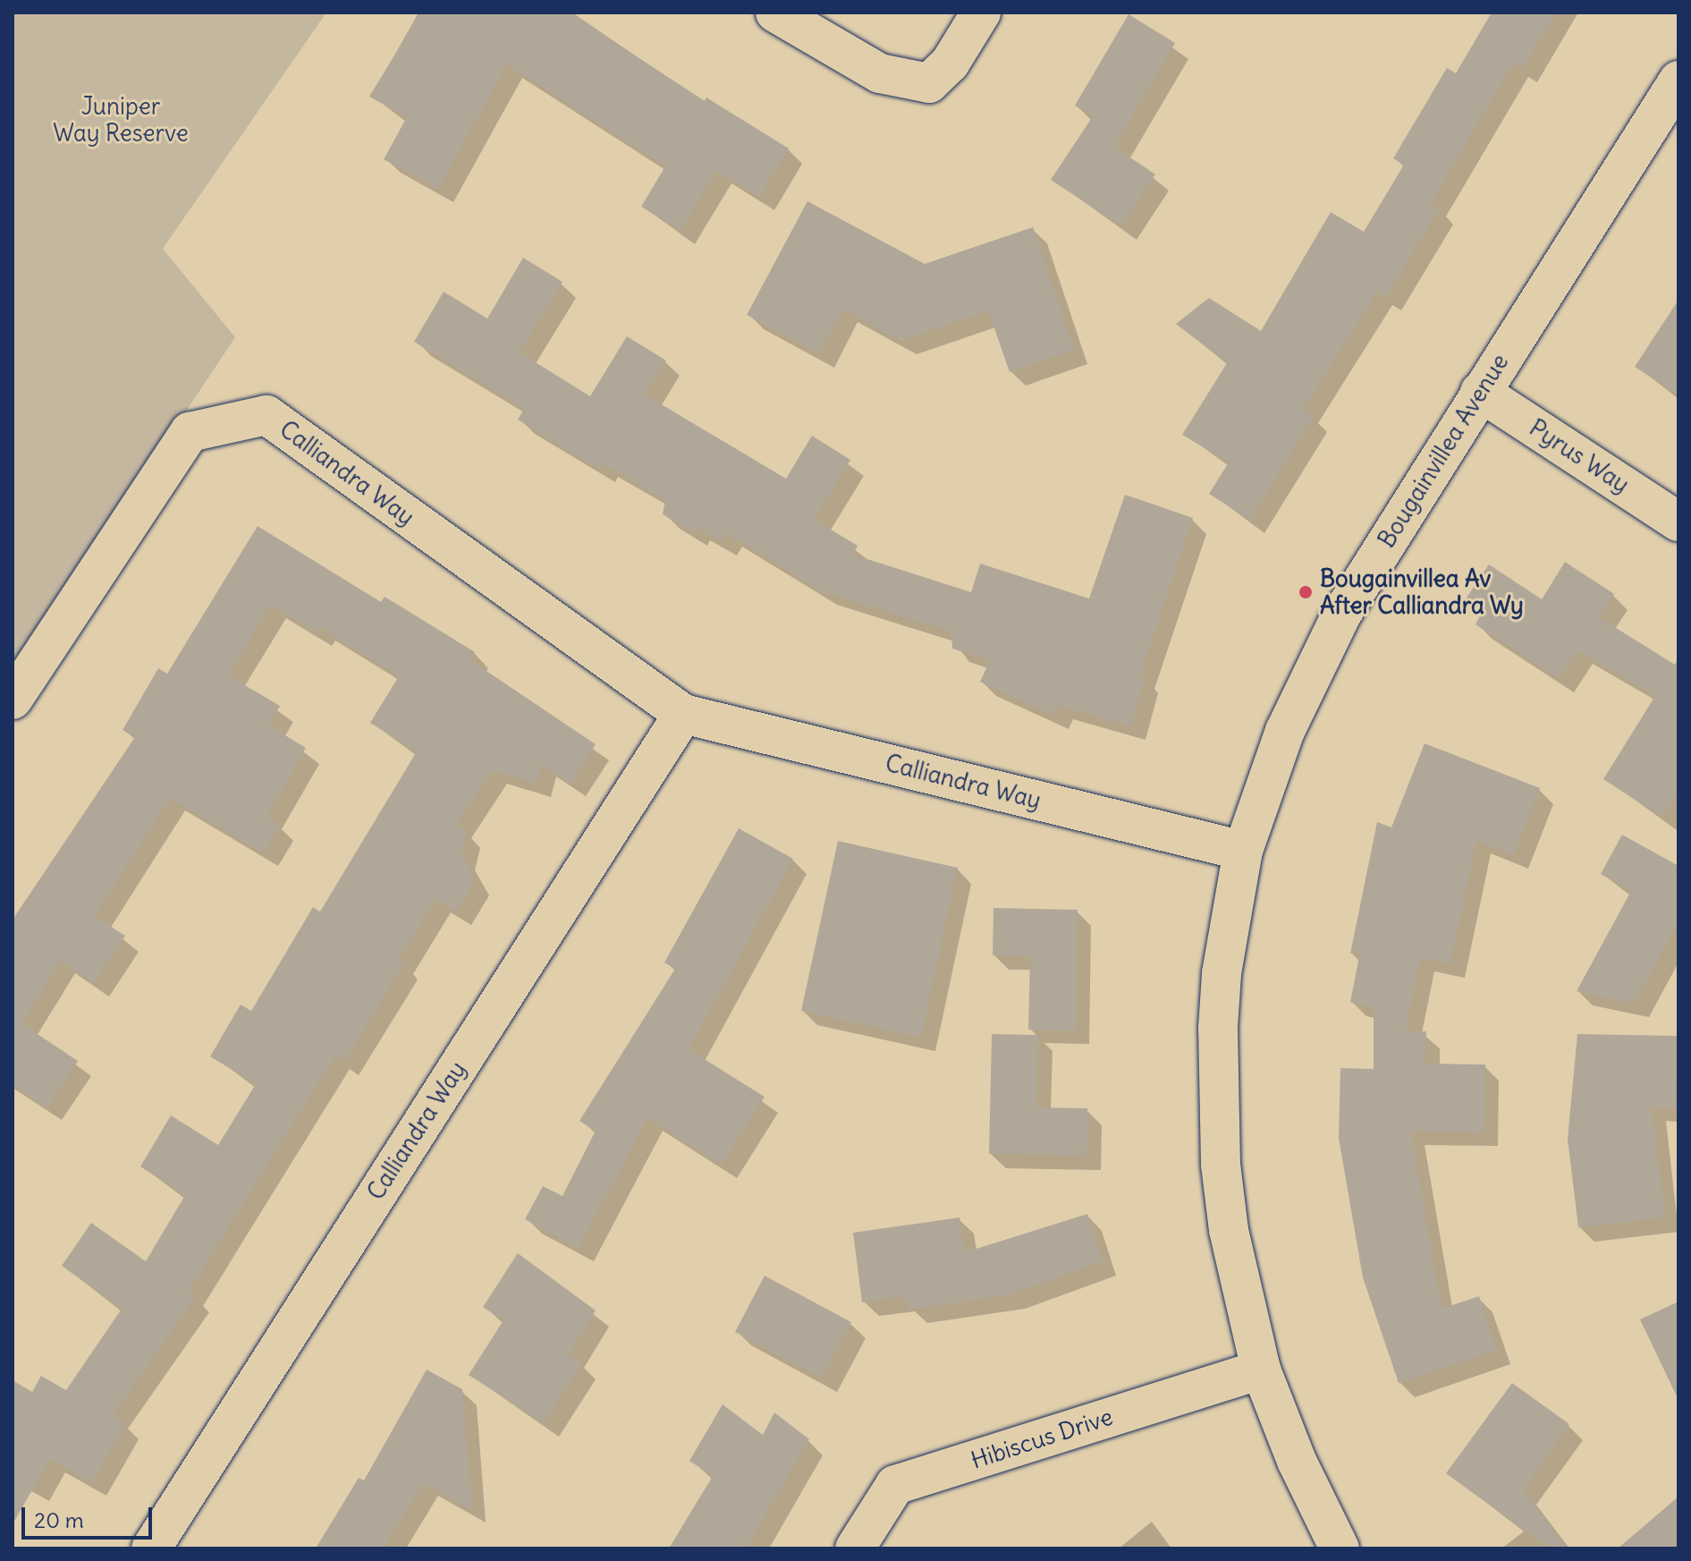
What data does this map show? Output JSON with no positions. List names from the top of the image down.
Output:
{
  "streets": {
    "street": [
      "Bougainvillea Avenue",
      "Pyrus Way",
      "Calliandra Way",
      "Hibiscus Drive"
    ]
  },
  "crossings": [
    ["Bougainvillea Avenue", "Pyrus Way"],
    ["Bougainvillea Avenue", "Calliandra Way"],
    ["Bougainvillea Avenue", "Hibiscus Drive"]
  ],
  "parks": ["Juniper Way Reserve"],
  "places": ["Bougainvillea Av After Calliandra Wy"],
  "scale_bar": "20 m"
}
